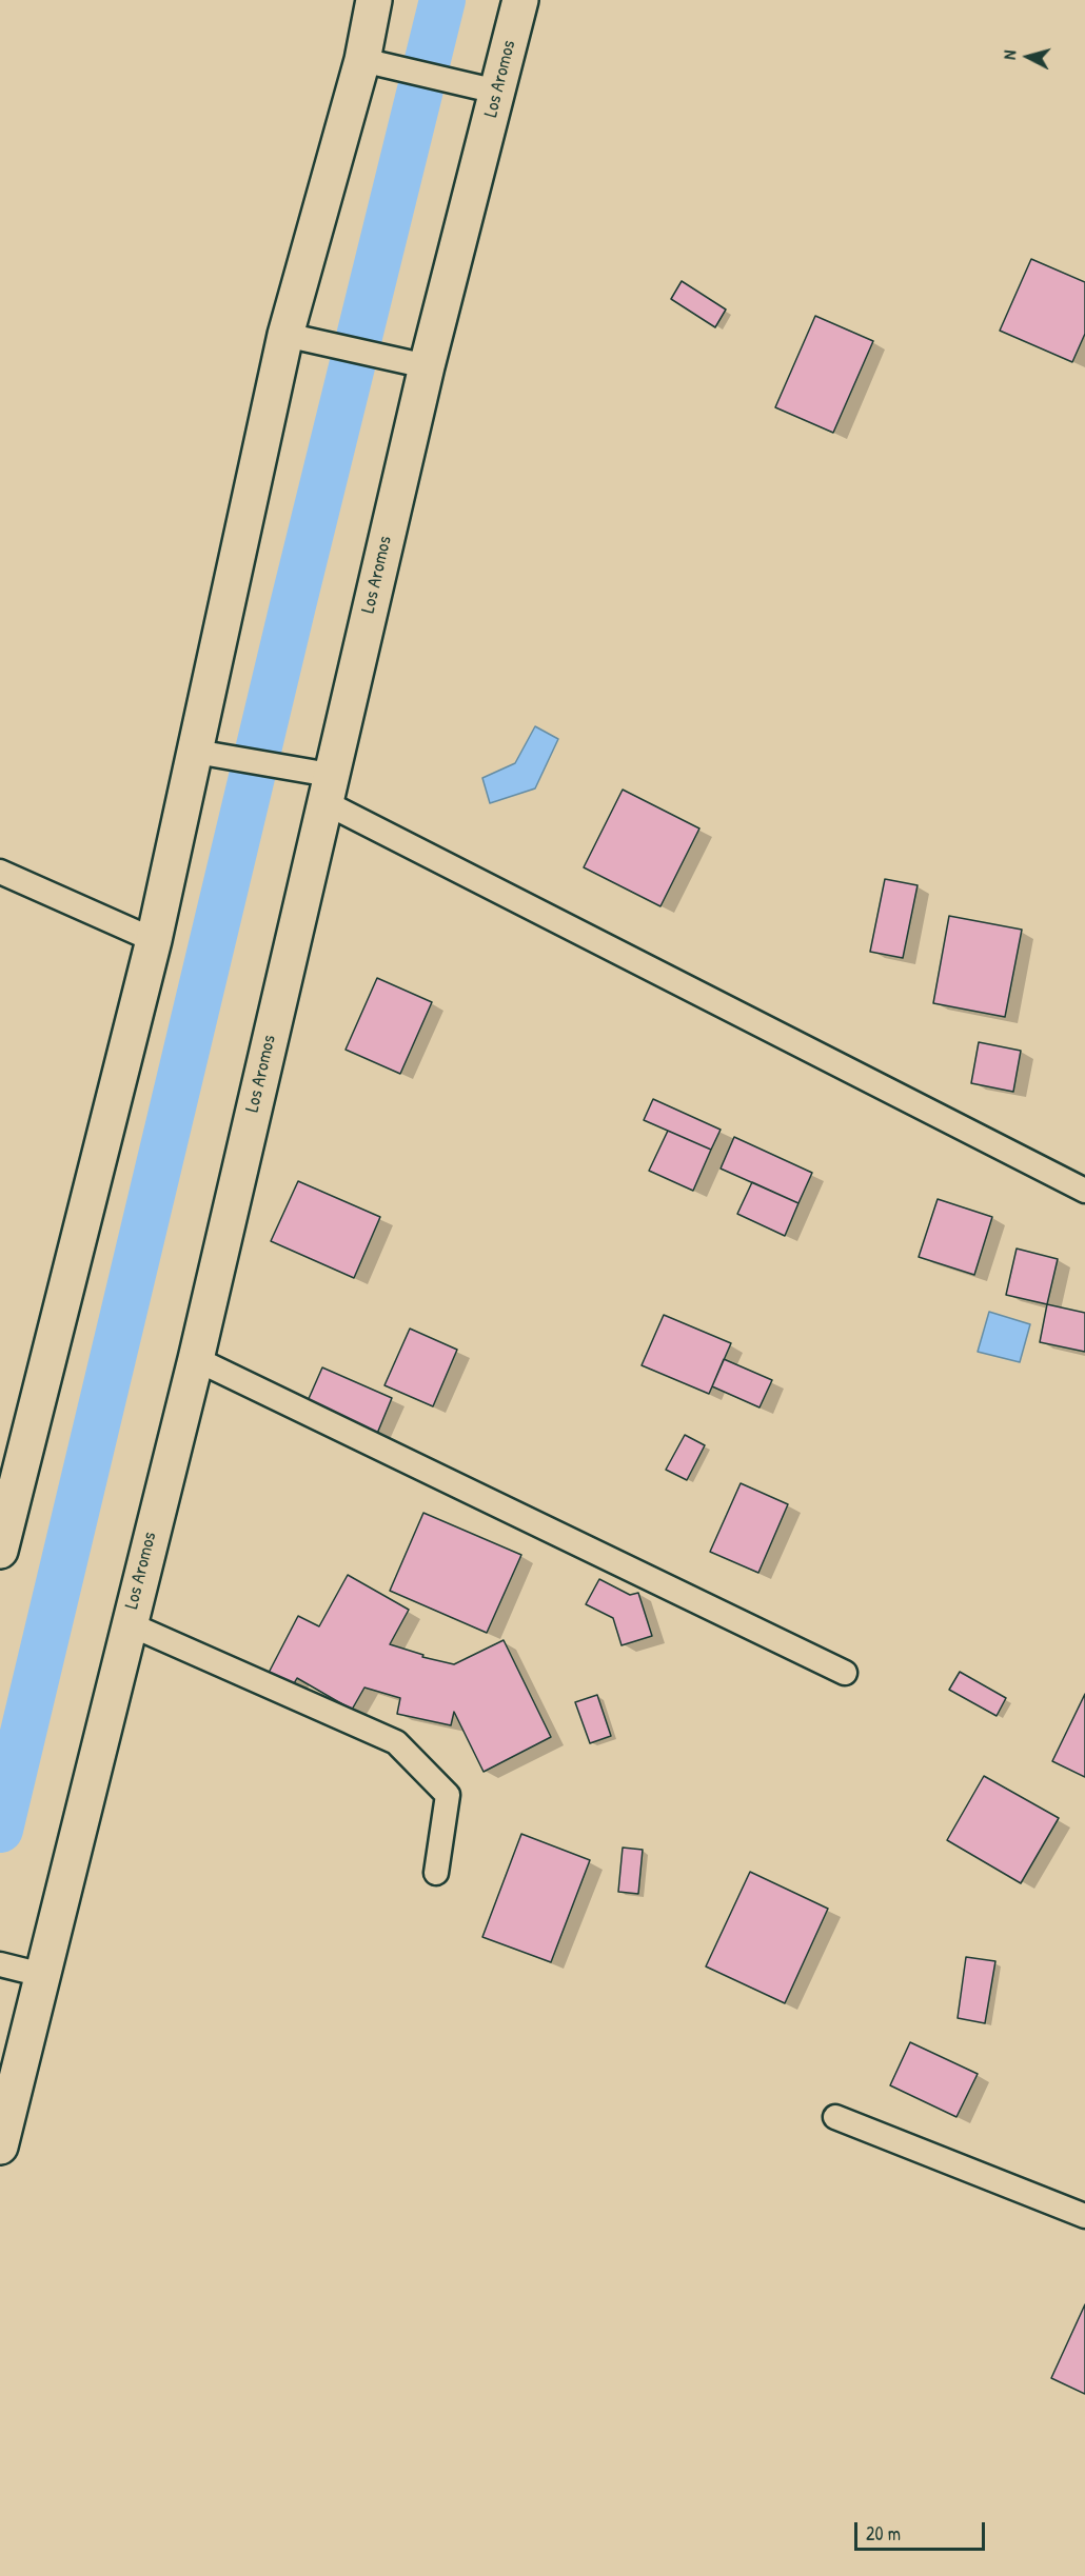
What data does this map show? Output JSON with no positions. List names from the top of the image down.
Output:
{
  "streets": {
    "street": ["Los Aromos"]
  },
  "scale_bar": "20 m",
  "north": "left"
}
